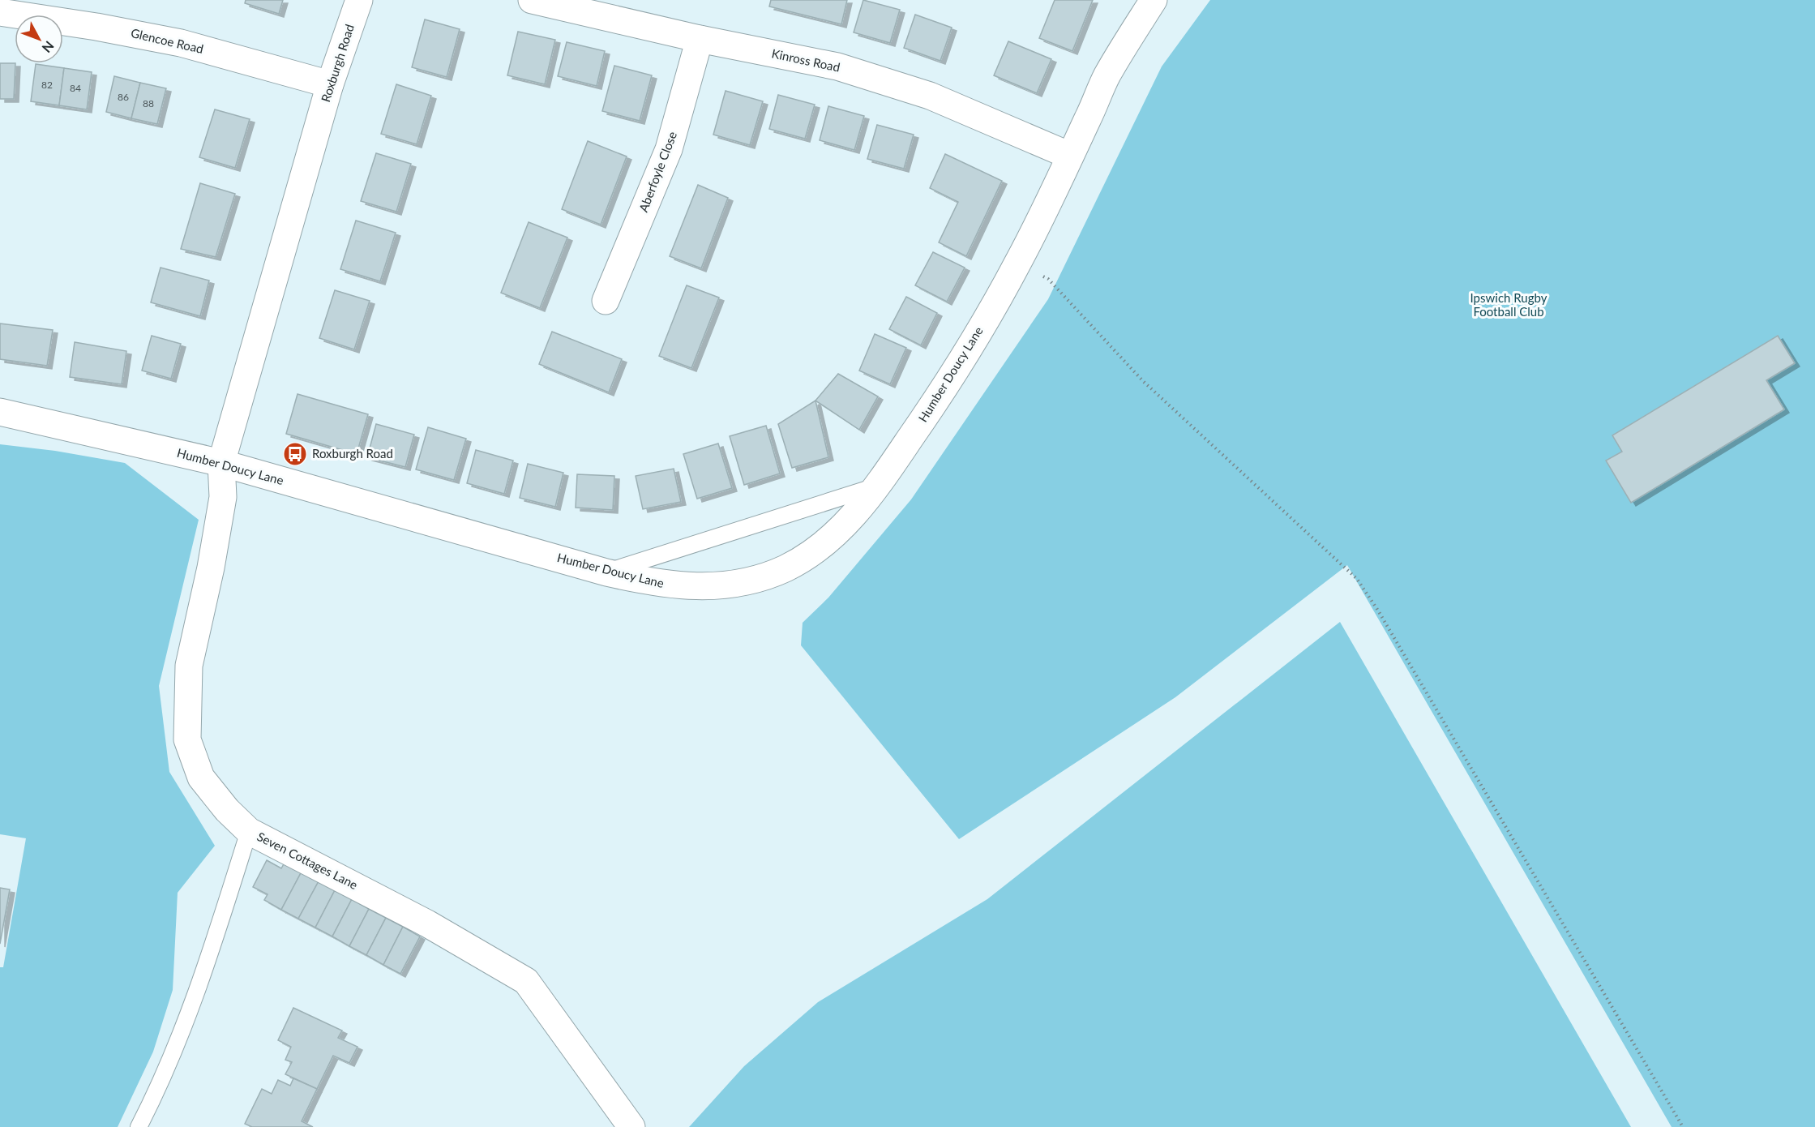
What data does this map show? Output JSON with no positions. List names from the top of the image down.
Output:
{
  "streets": {
    "street": [
      "Glencoe Road",
      "Kinross Road",
      "Roxburgh Road",
      "Aberfoyle Close",
      "Humber Doucy Lane",
      "Seven Cottages Lane"
    ]
  },
  "crossings": [
    ["Glencoe Road", "Roxburgh Road"],
    ["Kinross Road", "Aberfoyle Close"],
    ["Kinross Road", "Humber Doucy Lane"],
    ["Roxburgh Road", "Humber Doucy Lane"],
    ["Roxburgh Road", "Seven Cottages Lane"],
    ["Humber Doucy Lane", "Seven Cottages Lane"]
  ],
  "parks": ["Ipswich Rugby Football Club"],
  "places": {
    "bus stop": ["Roxburgh Road"]
  },
  "house_numbers": [
    "82",
    "84",
    "86",
    "88"
  ],
  "north": "bottom right"
}
